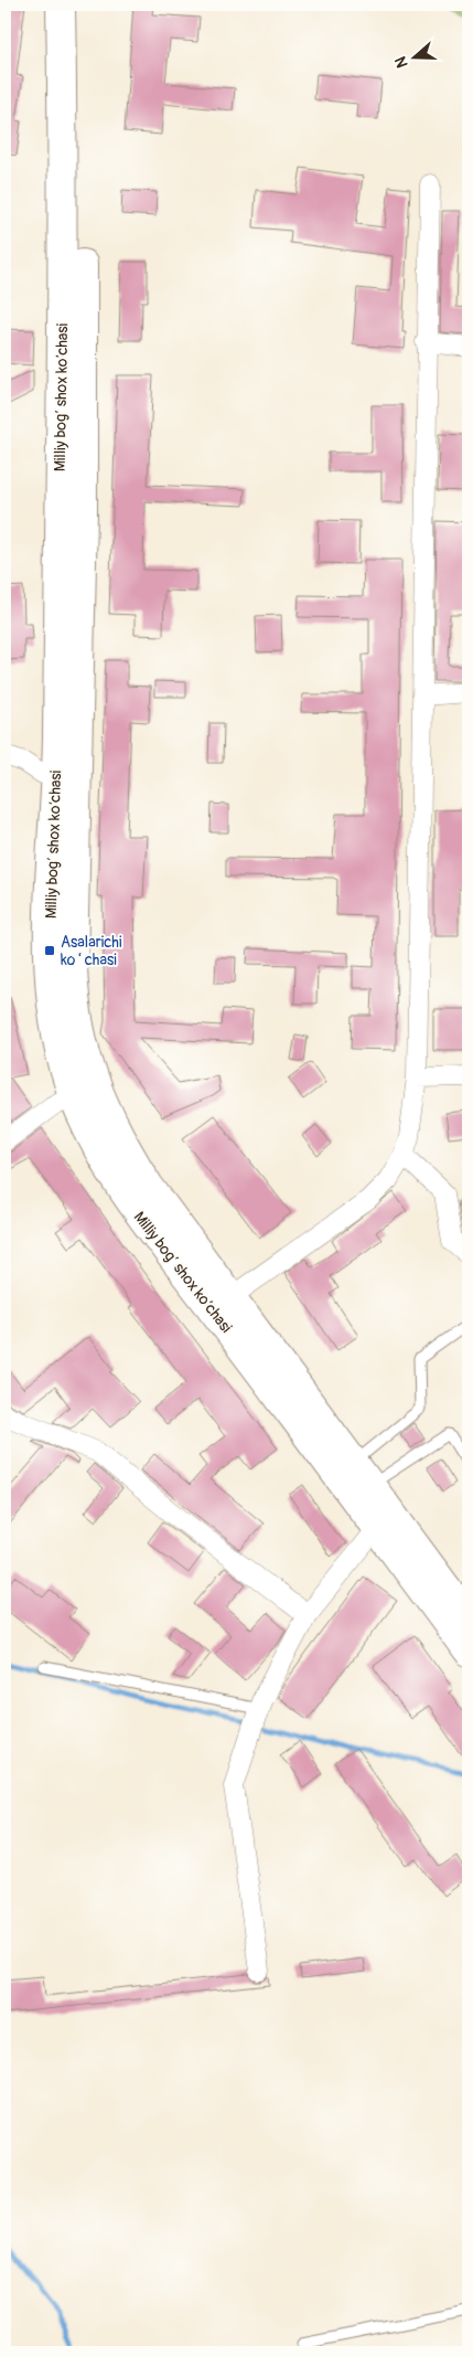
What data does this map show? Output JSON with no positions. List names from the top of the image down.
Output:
{
  "streets": {
    "main road": ["Milliy bog‘ shox ko‘chasi"]
  },
  "places": {
    "transit": ["Asalarichi koʻchasi"]
  },
  "north": "left"
}
